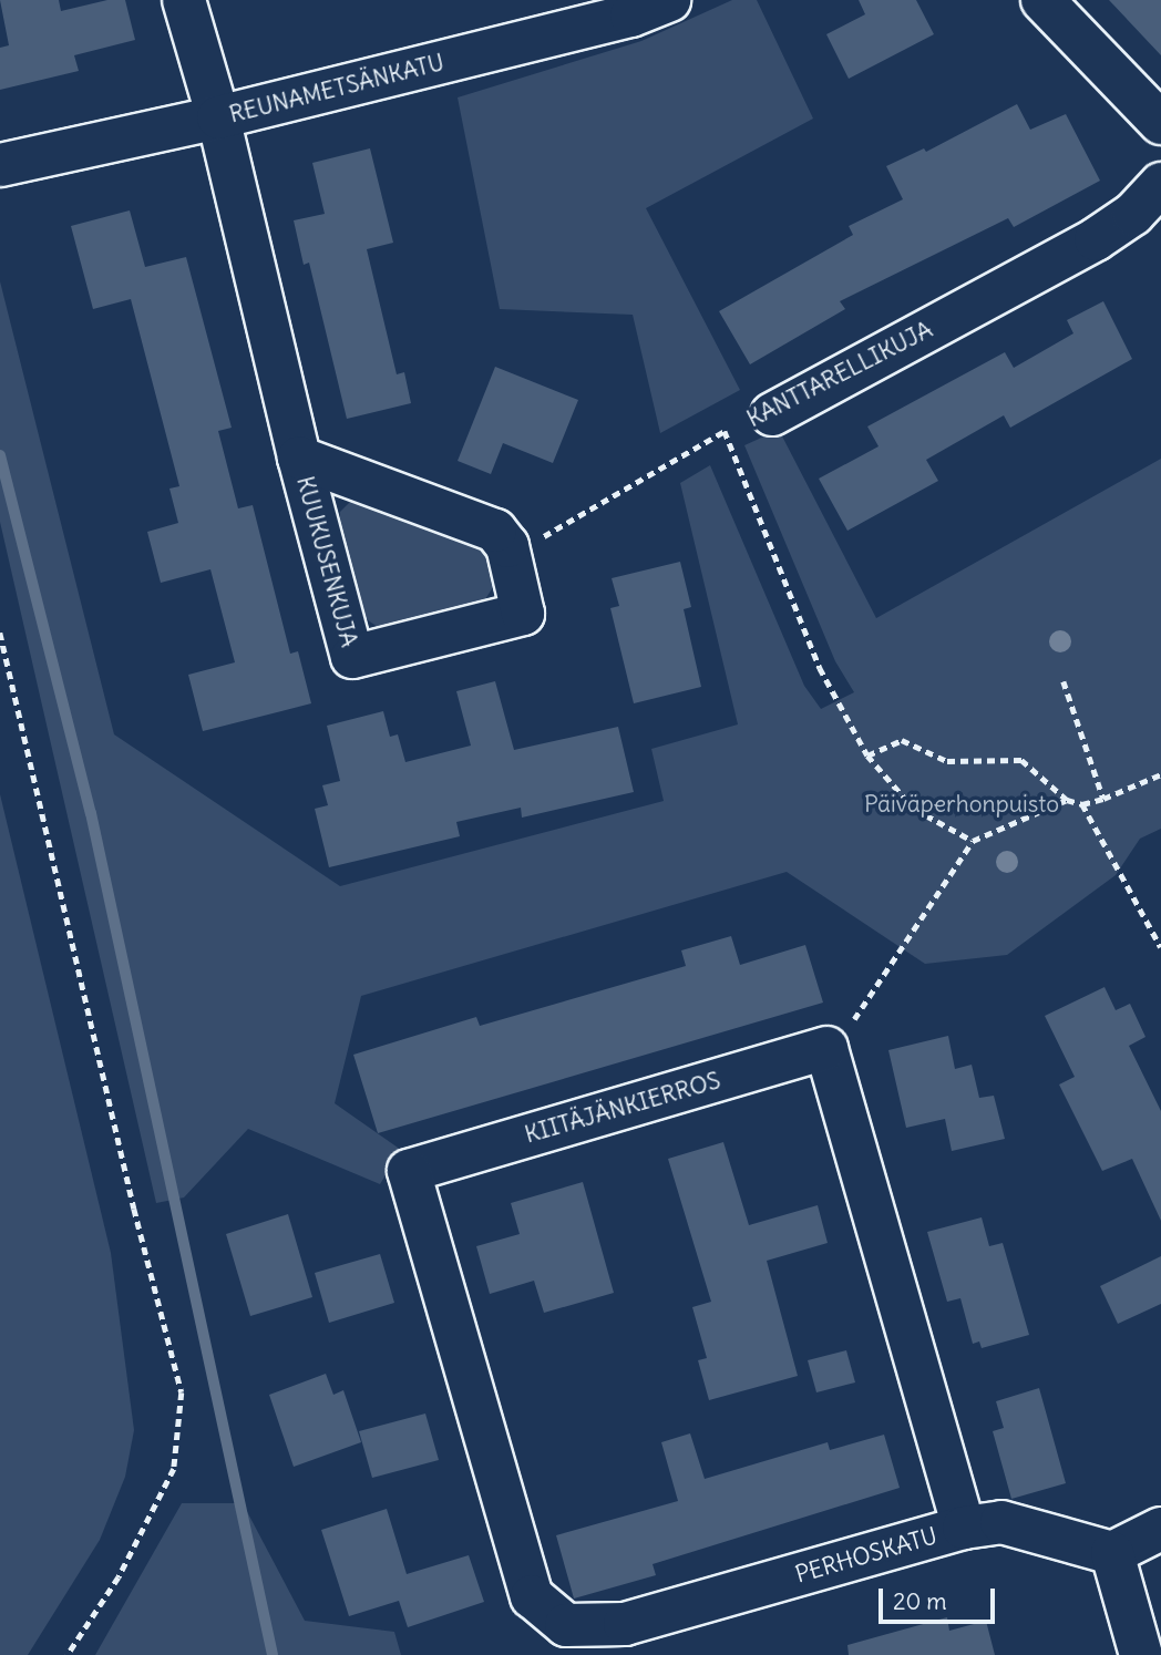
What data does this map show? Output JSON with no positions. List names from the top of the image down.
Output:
{
  "streets": {
    "street": [
      "REUNAMETSÄNKATU",
      "KANTTARELLIKUJA",
      "KUUKUSENKUJA",
      "KIITÄJÄNKIERROS",
      "PERHOSKATU"
    ]
  },
  "crossings": [
    ["REUNAMETSÄNKATU", "KUUKUSENKUJA"],
    ["KANTTARELLIKUJA", "KUUKUSENKUJA"],
    ["KIITÄJÄNKIERROS", "PERHOSKATU"]
  ],
  "parks": ["Päiväperhonpuisto"],
  "scale_bar": "20 m"
}
